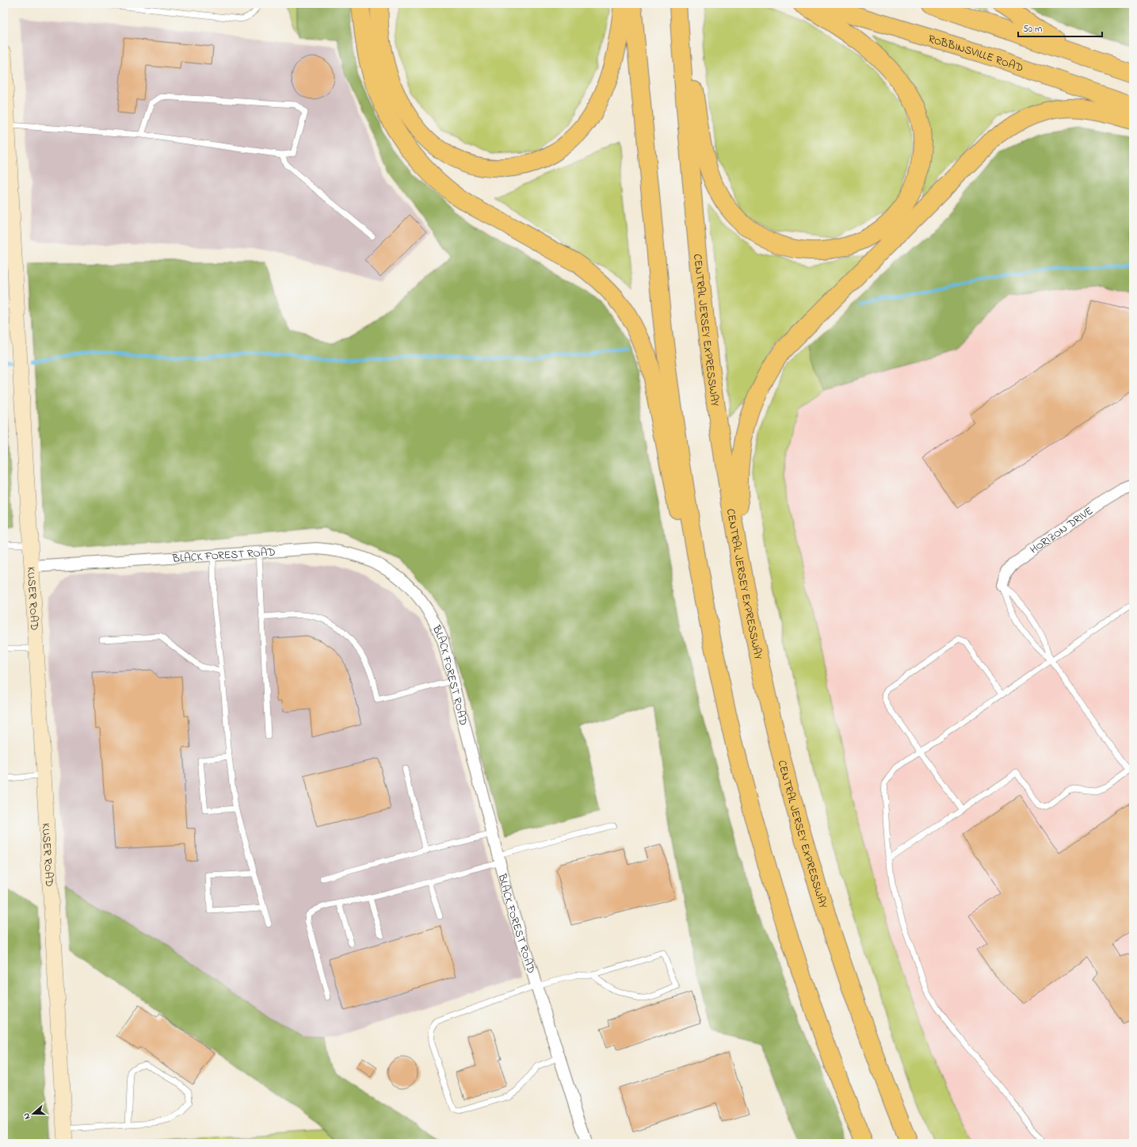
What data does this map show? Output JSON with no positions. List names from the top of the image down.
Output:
{
  "streets": {
    "highway": ["ROBBINSVILLE ROAD", "CENTRAL JERSEY EXPRESSWAY"],
    "street": ["HORIZON DRIVE", "BLACK FOREST ROAD", "KUSER ROAD"]
  },
  "crossings": [
    ["BLACK FOREST ROAD", "KUSER ROAD"]
  ],
  "scale_bar": "50 m",
  "north": "left"
}
